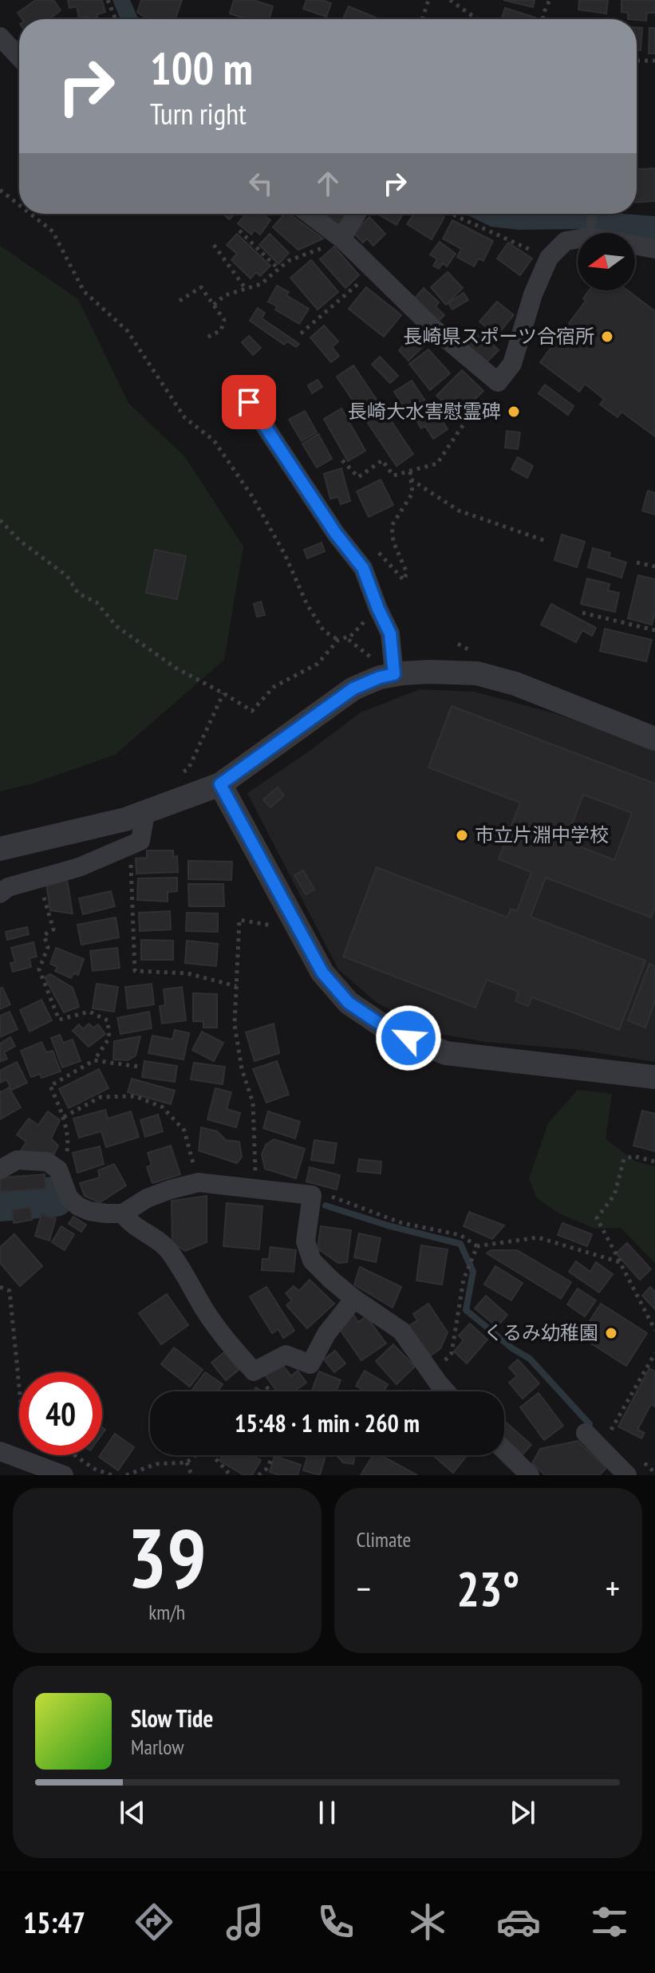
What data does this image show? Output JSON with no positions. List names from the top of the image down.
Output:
{
  "places": [
    "長崎県スポーツ合宿所",
    "長崎大水害慰霊碑",
    "市立片淵中学校",
    "くるみ幼稚園"
  ],
  "north": "left",
  "page": {
    "turn": ["100 m", "Turn right"],
    "limit": "40",
    "trip": "15:48 · 1 min · 260 m",
    "tile": [
      ["39", "km/h"],
      "Climate"
    ],
    "heat": ["−", "23°", "+"],
    "song": ["Slow Tide", "Marlow"],
    "tabs": "15:47"
  }
}
